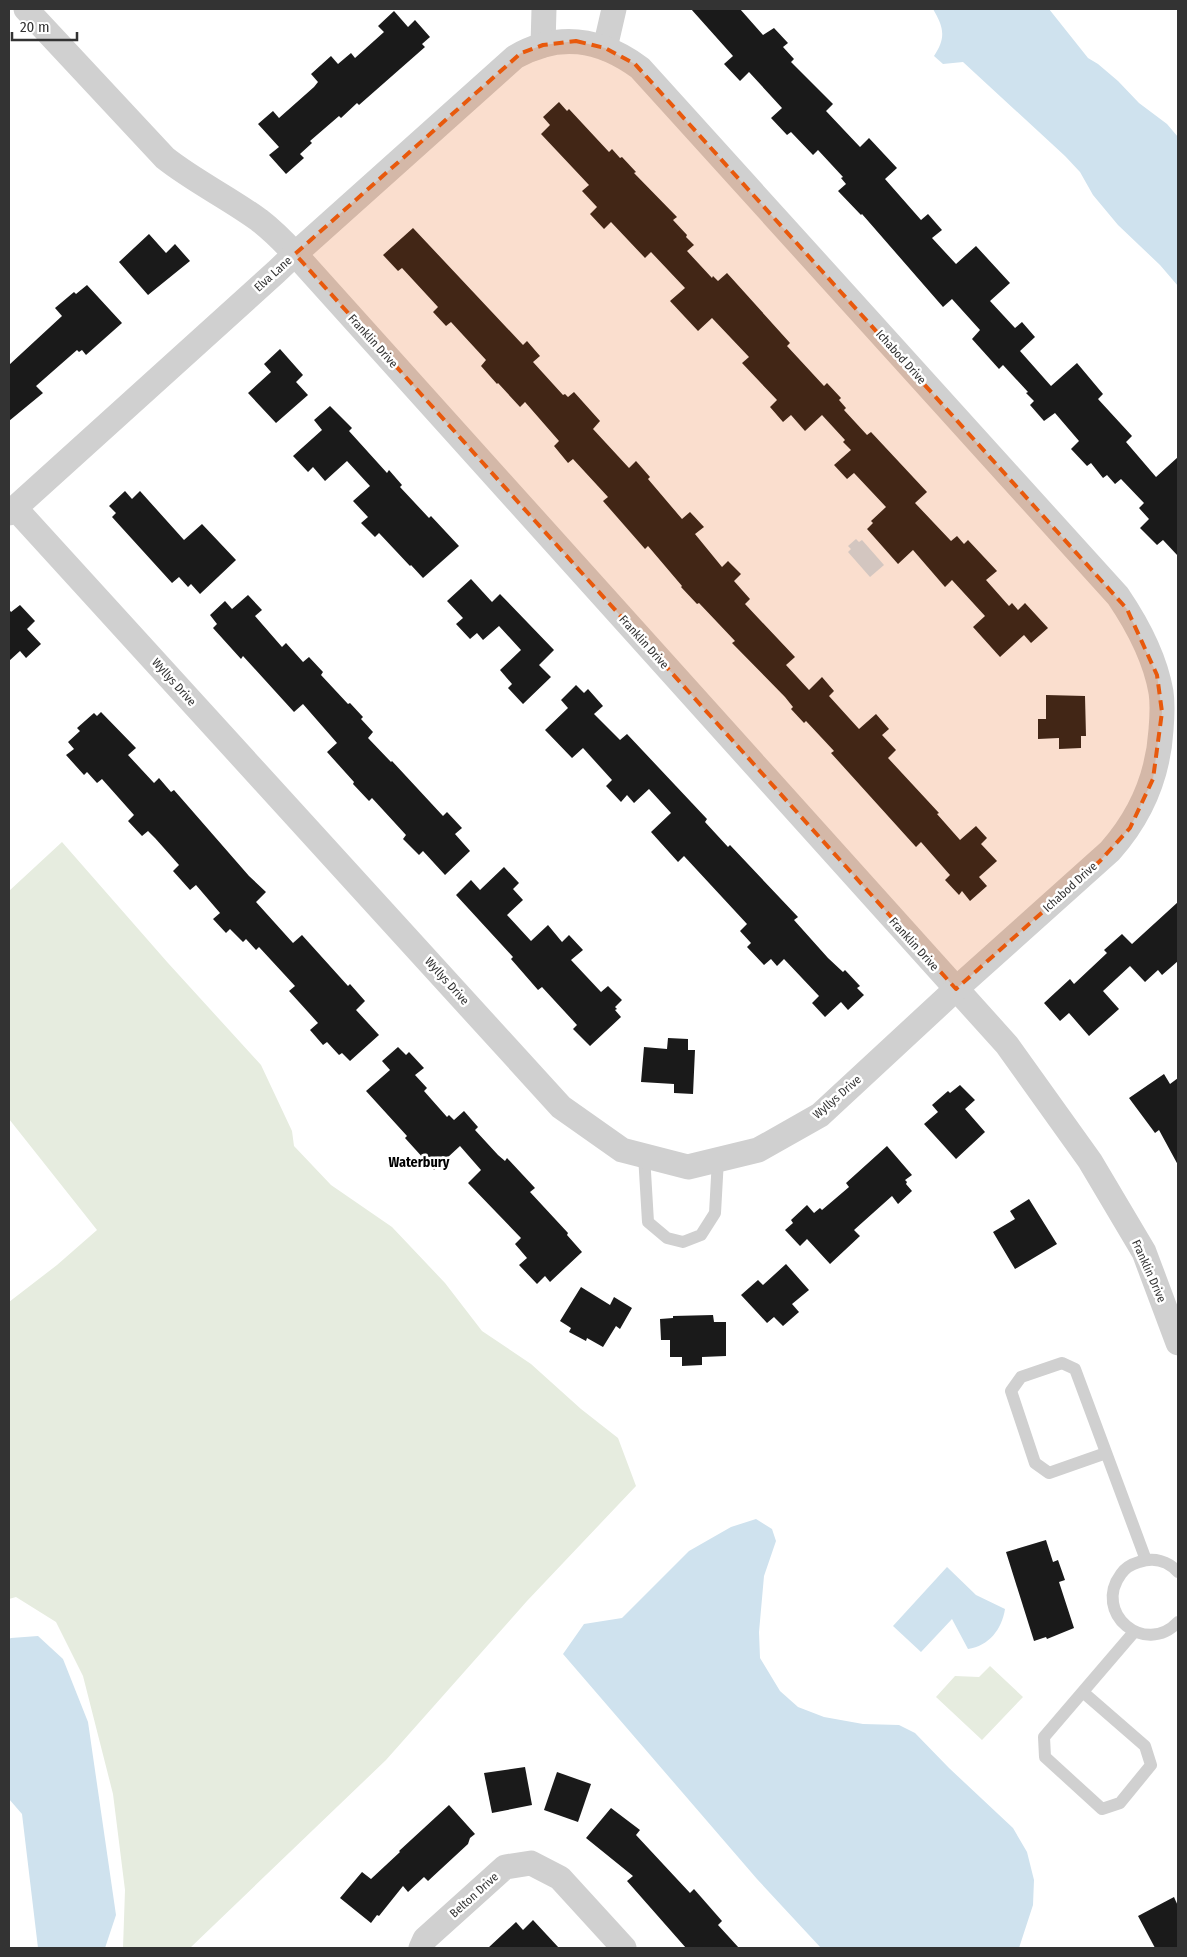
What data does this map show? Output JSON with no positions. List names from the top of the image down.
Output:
{
  "streets": {
    "street": [
      "Elva Lane",
      "Franklin Drive",
      "Ichabod Drive",
      "Wyllys Drive",
      "Belton Drive"
    ]
  },
  "crossings": [
    ["Elva Lane", "Franklin Drive"],
    ["Elva Lane", "Ichabod Drive"],
    ["Elva Lane", "Wyllys Drive"],
    ["Franklin Drive", "Ichabod Drive"],
    ["Franklin Drive", "Wyllys Drive"],
    ["Ichabod Drive", "Wyllys Drive"]
  ],
  "districts": ["Waterbury"],
  "scale_bar": "20 m"
}
